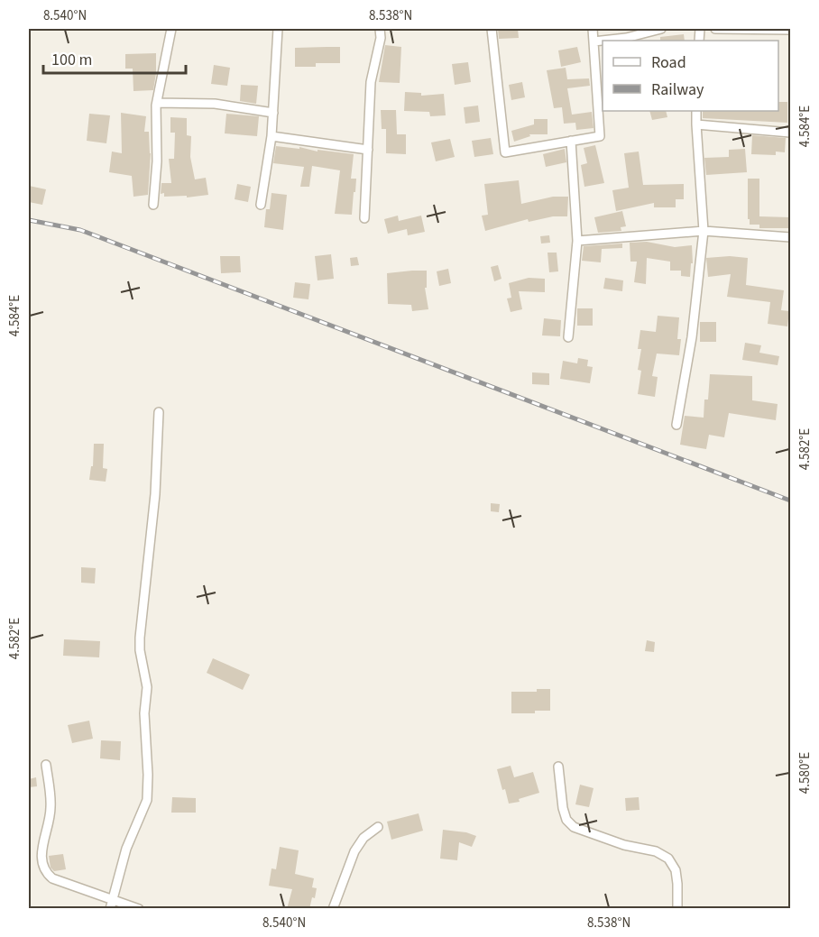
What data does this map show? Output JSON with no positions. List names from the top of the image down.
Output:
{
  "legend": ["Road", "Railway"],
  "scale_bar": "100 m",
  "coordinates": [
    "8.540°N",
    "8.538°N",
    "4.584°E",
    "4.582°E",
    "4.580°E"
  ]
}
